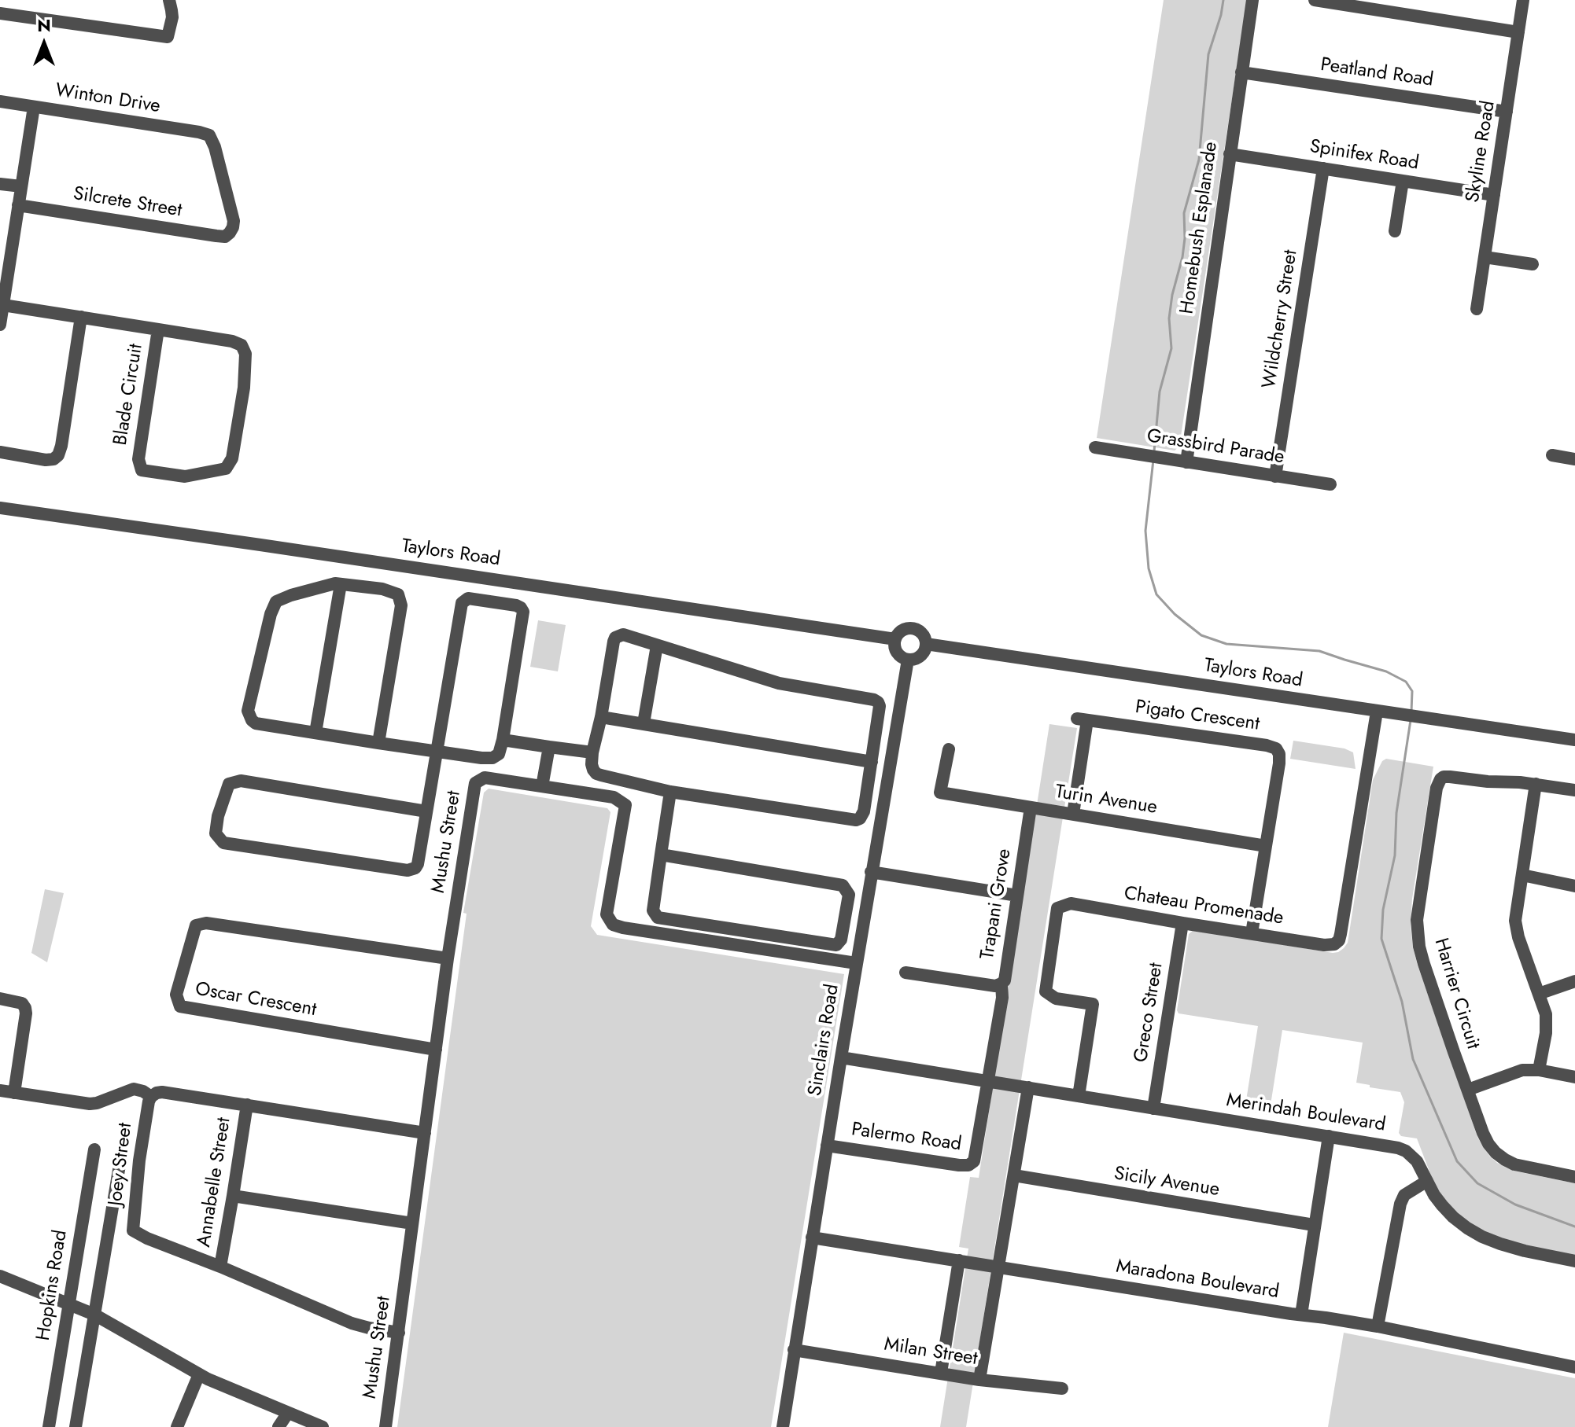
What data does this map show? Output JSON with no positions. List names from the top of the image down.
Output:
{
  "streets": {
    "street": [
      "Peatland Road",
      "Winton Drive",
      "Skyline Road",
      "Spinifex Road",
      "Silcrete Street",
      "Homebush Esplanade",
      "Wildcherry Street",
      "Blade Circuit",
      "Grassbird Parade",
      "Taylors Road",
      "Pigato Crescent",
      "Turin Avenue",
      "Mushu Street",
      "Trapani Grove",
      "Chateau Promenade",
      "Harrier Circuit",
      "Oscar Crescent",
      "Greco Street",
      "Sinclairs Road",
      "Merindah Boulevard",
      "Palermo Road",
      "Joey Street",
      "Annabelle Street",
      "Sicily Avenue",
      "Maradona Boulevard",
      "Hopkins Road",
      "Milan Street"
    ]
  },
  "crossings": [
    ["Peatland Road", "Skyline Road"],
    ["Peatland Road", "Homebush Esplanade"],
    ["Winton Drive", "Silcrete Street"],
    ["Skyline Road", "Spinifex Road"],
    ["Spinifex Road", "Homebush Esplanade"],
    ["Spinifex Road", "Wildcherry Street"],
    ["Homebush Esplanade", "Grassbird Parade"],
    ["Wildcherry Street", "Grassbird Parade"],
    ["Taylors Road", "Chateau Promenade"],
    ["Taylors Road", "Sinclairs Road"],
    ["Pigato Crescent", "Turin Avenue"],
    ["Pigato Crescent", "Chateau Promenade"],
    ["Turin Avenue", "Trapani Grove"],
    ["Mushu Street", "Oscar Crescent"],
    ["Mushu Street", "Sinclairs Road"],
    ["Mushu Street", "Joey Street"],
    ["Chateau Promenade", "Greco Street"],
    ["Chateau Promenade", "Merindah Boulevard"],
    ["Greco Street", "Merindah Boulevard"],
    ["Sinclairs Road", "Merindah Boulevard"],
    ["Sinclairs Road", "Palermo Road"],
    ["Sinclairs Road", "Maradona Boulevard"],
    ["Sinclairs Road", "Milan Street"],
    ["Merindah Boulevard", "Palermo Road"],
    ["Joey Street", "Annabelle Street"]
  ],
  "north": "top"
}
